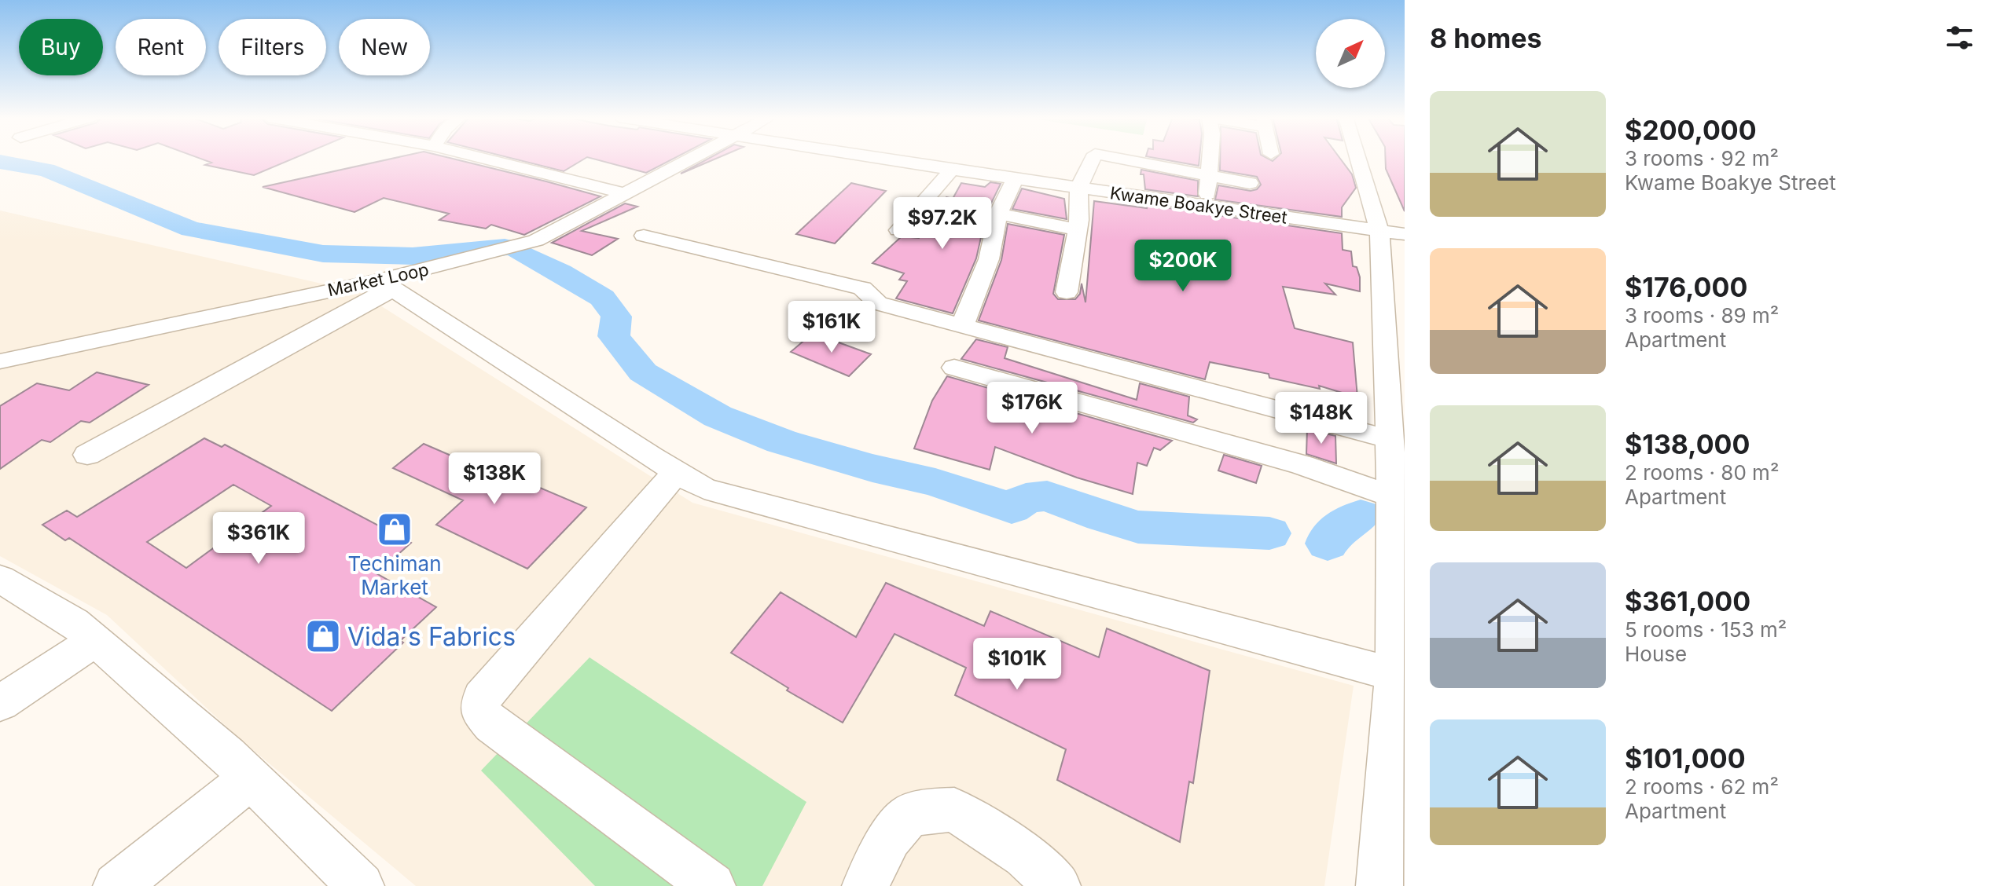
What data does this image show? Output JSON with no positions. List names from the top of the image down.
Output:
{
  "streets": {
    "street": ["Kwame Boakye Street", "Market Loop"]
  },
  "places": {
    "shop": ["Techiman Market", "Vida's Fabrics"]
  },
  "north": "top right",
  "page": {
    "heading": "8 homes",
    "chip": [
      "Buy",
      "Rent",
      "Filters",
      "New"
    ],
    "list": [
      {
        "name": "$200,000",
        "note": "3 rooms · 92 m² · Kwame Boakye Street"
      },
      {
        "name": "$176,000",
        "note": "3 rooms · 89 m² · Apartment"
      },
      {
        "name": "$138,000",
        "note": "2 rooms · 80 m² · Apartment"
      },
      {
        "name": "$361,000",
        "note": "5 rooms · 153 m² · House"
      },
      {
        "name": "$101,000",
        "note": "2 rooms · 62 m² · Apartment"
      }
    ],
    "price": [
      "$97.2K",
      "$200K",
      "$161K",
      "$176K",
      "$148K",
      "$138K",
      "$361K",
      "$101K"
    ]
  }
}
